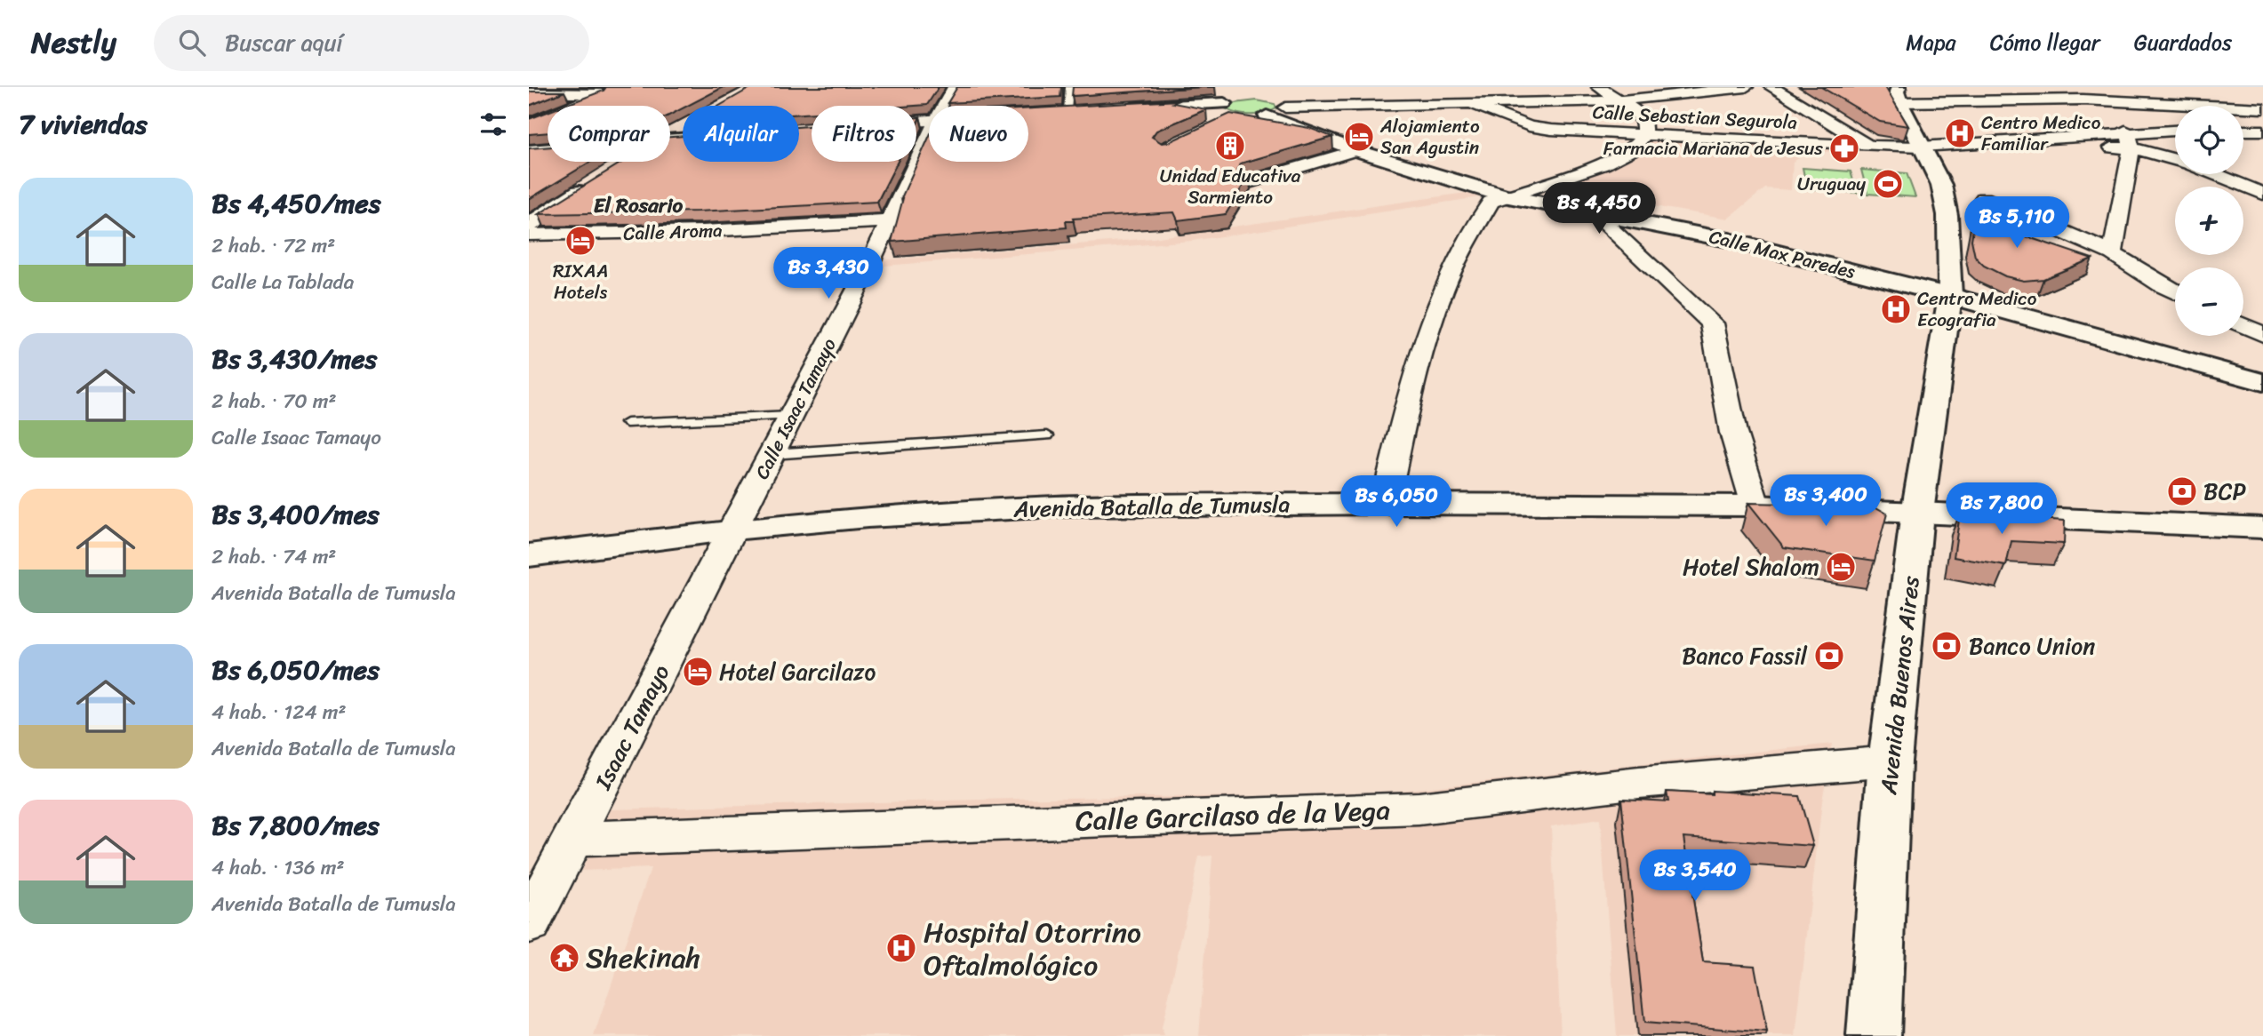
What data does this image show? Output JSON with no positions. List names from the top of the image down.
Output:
{
  "streets": {
    "main road": ["Calle Max Paredes", "Avenida Batalla de Tumusla", "Avenida Buenos Aires"],
    "street": [
      "Calle Sebastian Segurola",
      "Calle Aroma",
      "Calle Isaac Tamayo",
      "Isaac Tamayo",
      "Calle Garcilaso de la Vega"
    ]
  },
  "crossings": [
    ["Calle Sebastian Segurola", "Avenida Buenos Aires"],
    ["Calle Aroma", "Calle Isaac Tamayo"],
    ["Calle Max Paredes", "Avenida Buenos Aires"],
    ["Calle Isaac Tamayo", "Avenida Batalla de Tumusla"],
    ["Calle Isaac Tamayo", "Isaac Tamayo"],
    ["Avenida Batalla de Tumusla", "Avenida Buenos Aires"],
    ["Avenida Batalla de Tumusla", "Isaac Tamayo"],
    ["Avenida Buenos Aires", "Calle Garcilaso de la Vega"],
    ["Isaac Tamayo", "Calle Garcilaso de la Vega"]
  ],
  "districts": ["El Rosario"],
  "places": {
    "hospital": ["Centro Medico Familiar", "Centro Medico Ecografia", "Hospital Otorrino Oftalmológico"],
    "hotel": [
      "Alojamiento San Agustin",
      "RIXAA Hotels",
      "Hotel Shalom",
      "Hotel Garcilazo"
    ],
    "building": ["Unidad Educativa Sarmiento"],
    "pharmacy": ["Farmacia Mariana de Jesus"],
    "sports": ["Uruguay"],
    "bank": ["BCP", "Banco Union", "Banco Fassil"],
    "temple": ["Shekinah"]
  },
  "page": {
    "header": "Nestly",
    "search": "Buscar aquí",
    "nav": ["Mapa", "Cómo llegar", "Guardados"],
    "heading": "7 viviendas",
    "map_buttons": ["+", "−"],
    "chip": [
      "Comprar",
      "Alquilar",
      "Filtros",
      "Nuevo"
    ],
    "list": [
      {
        "name": "Bs 4,450/mes",
        "note": "2 hab. · 72 m² · Calle La Tablada"
      },
      {
        "name": "Bs 3,430/mes",
        "note": "2 hab. · 70 m² · Calle Isaac Tamayo"
      },
      {
        "name": "Bs 3,400/mes",
        "note": "2 hab. · 74 m² · Avenida Batalla de Tumusla"
      },
      {
        "name": "Bs 6,050/mes",
        "note": "4 hab. · 124 m² · Avenida Batalla de Tumusla"
      },
      {
        "name": "Bs 7,800/mes",
        "note": "4 hab. · 136 m² · Avenida Batalla de Tumusla"
      }
    ],
    "price": [
      "Bs 4,450",
      "Bs 5,110",
      "Bs 3,430",
      "Bs 3,400",
      "Bs 6,050",
      "Bs 7,800",
      "Bs 3,540"
    ]
  }
}
